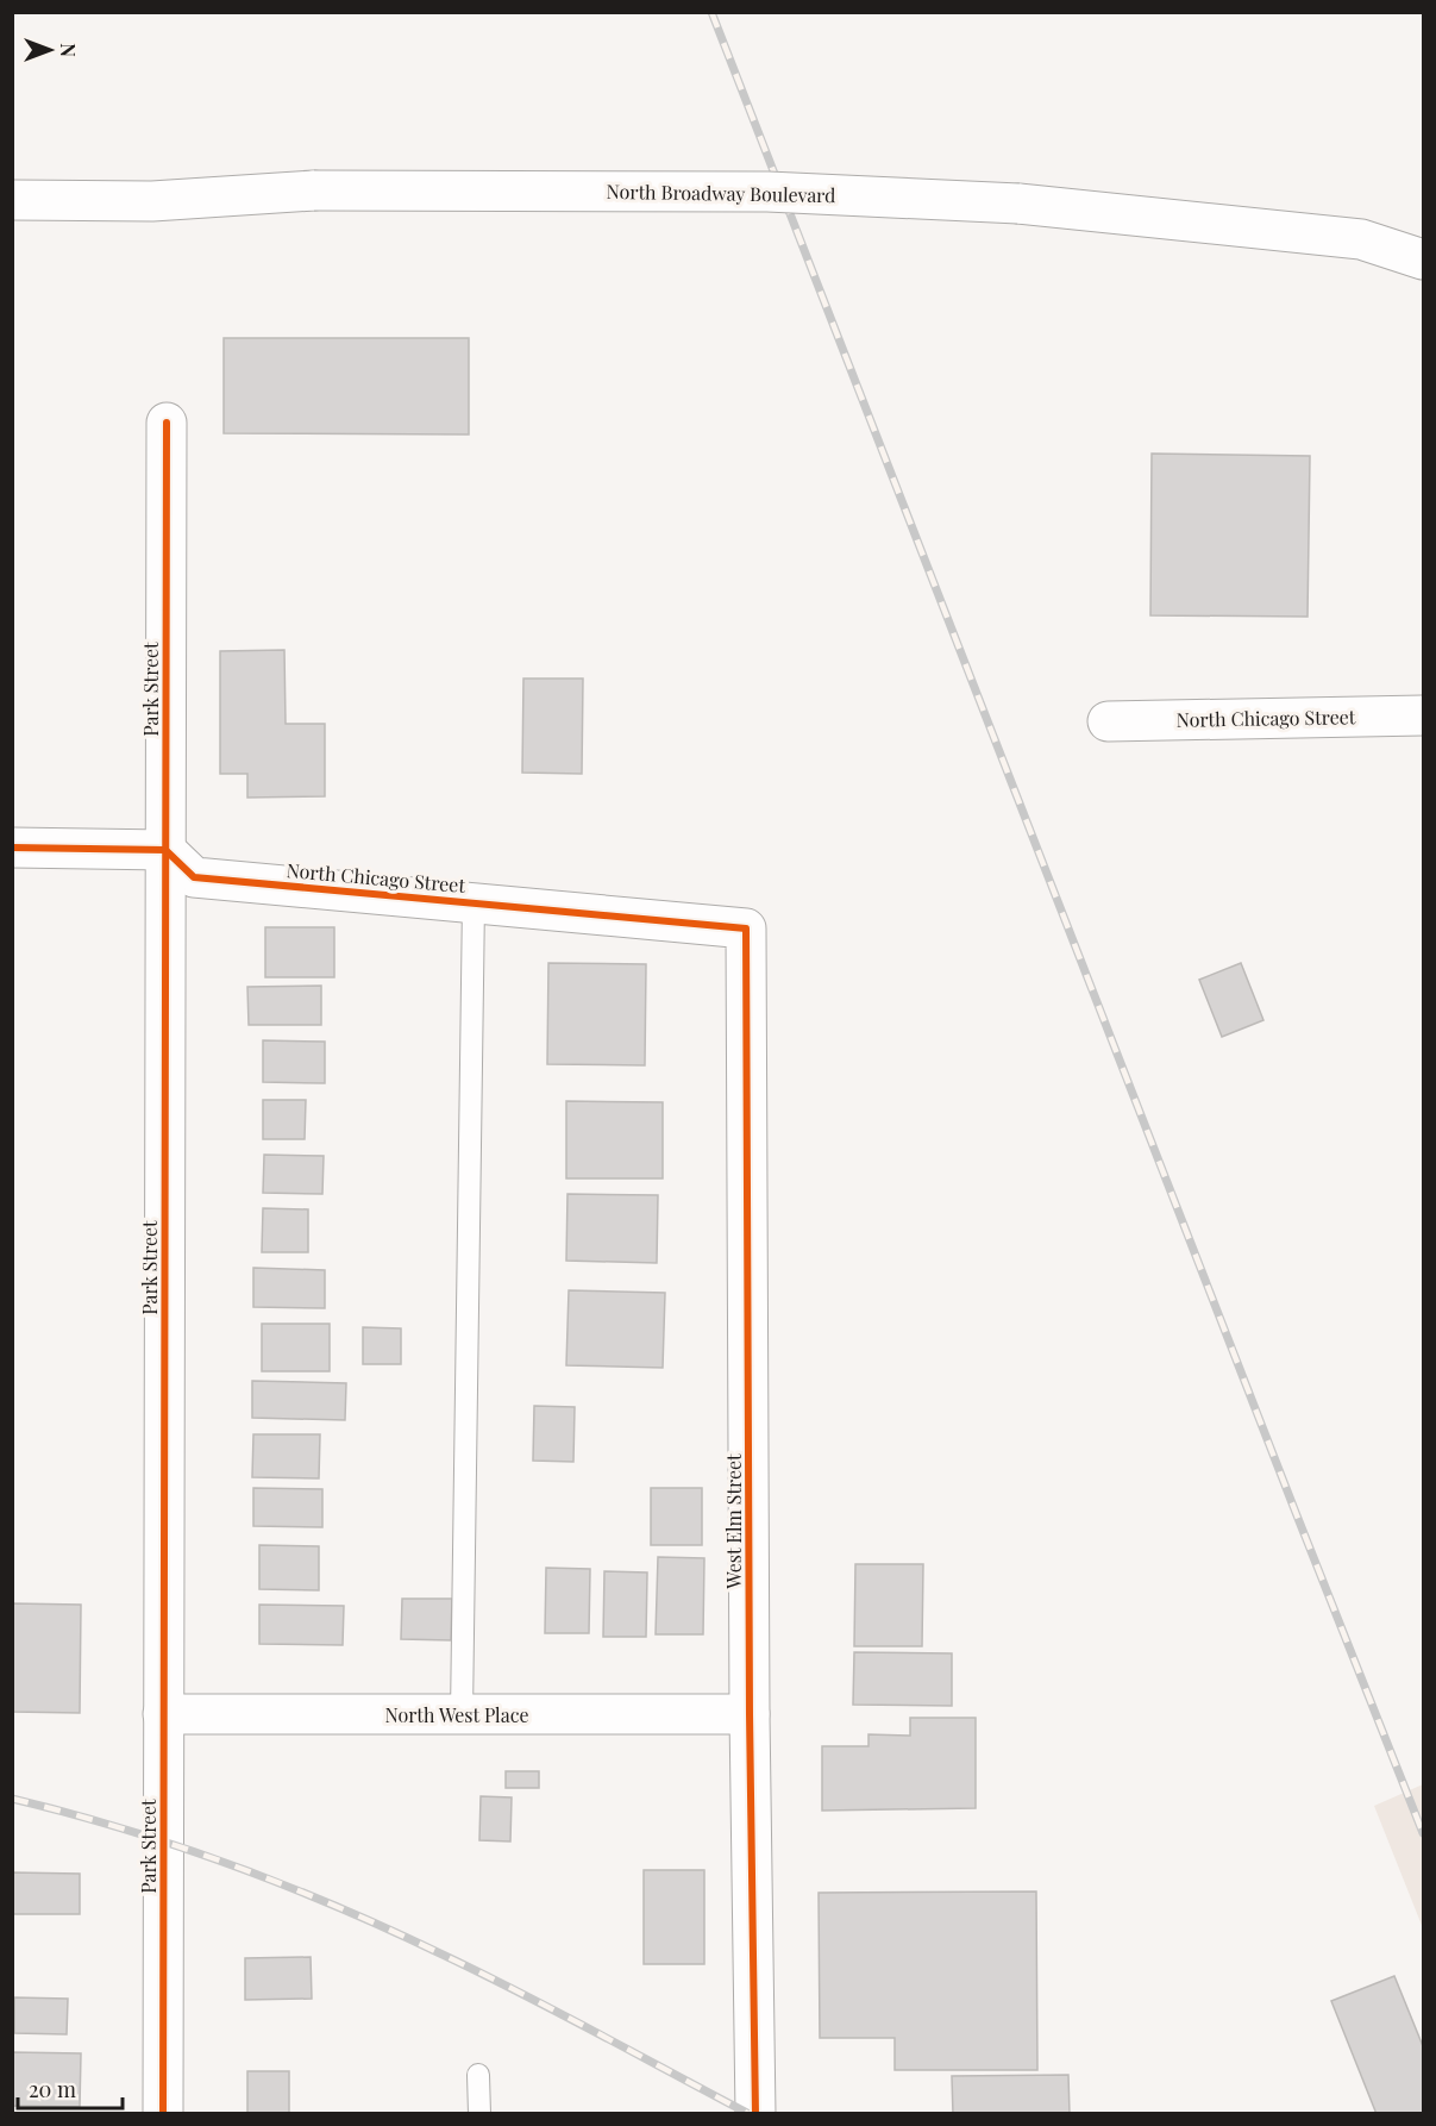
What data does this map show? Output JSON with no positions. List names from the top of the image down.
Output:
{
  "streets": {
    "street": [
      "North Broadway Boulevard",
      "Park Street",
      "North Chicago Street",
      "West Elm Street",
      "North West Place"
    ]
  },
  "crossings": [
    ["Park Street", "North Chicago Street"],
    ["Park Street", "North West Place"],
    ["North Chicago Street", "West Elm Street"],
    ["West Elm Street", "North West Place"]
  ],
  "scale_bar": "20 m",
  "north": "right"
}
